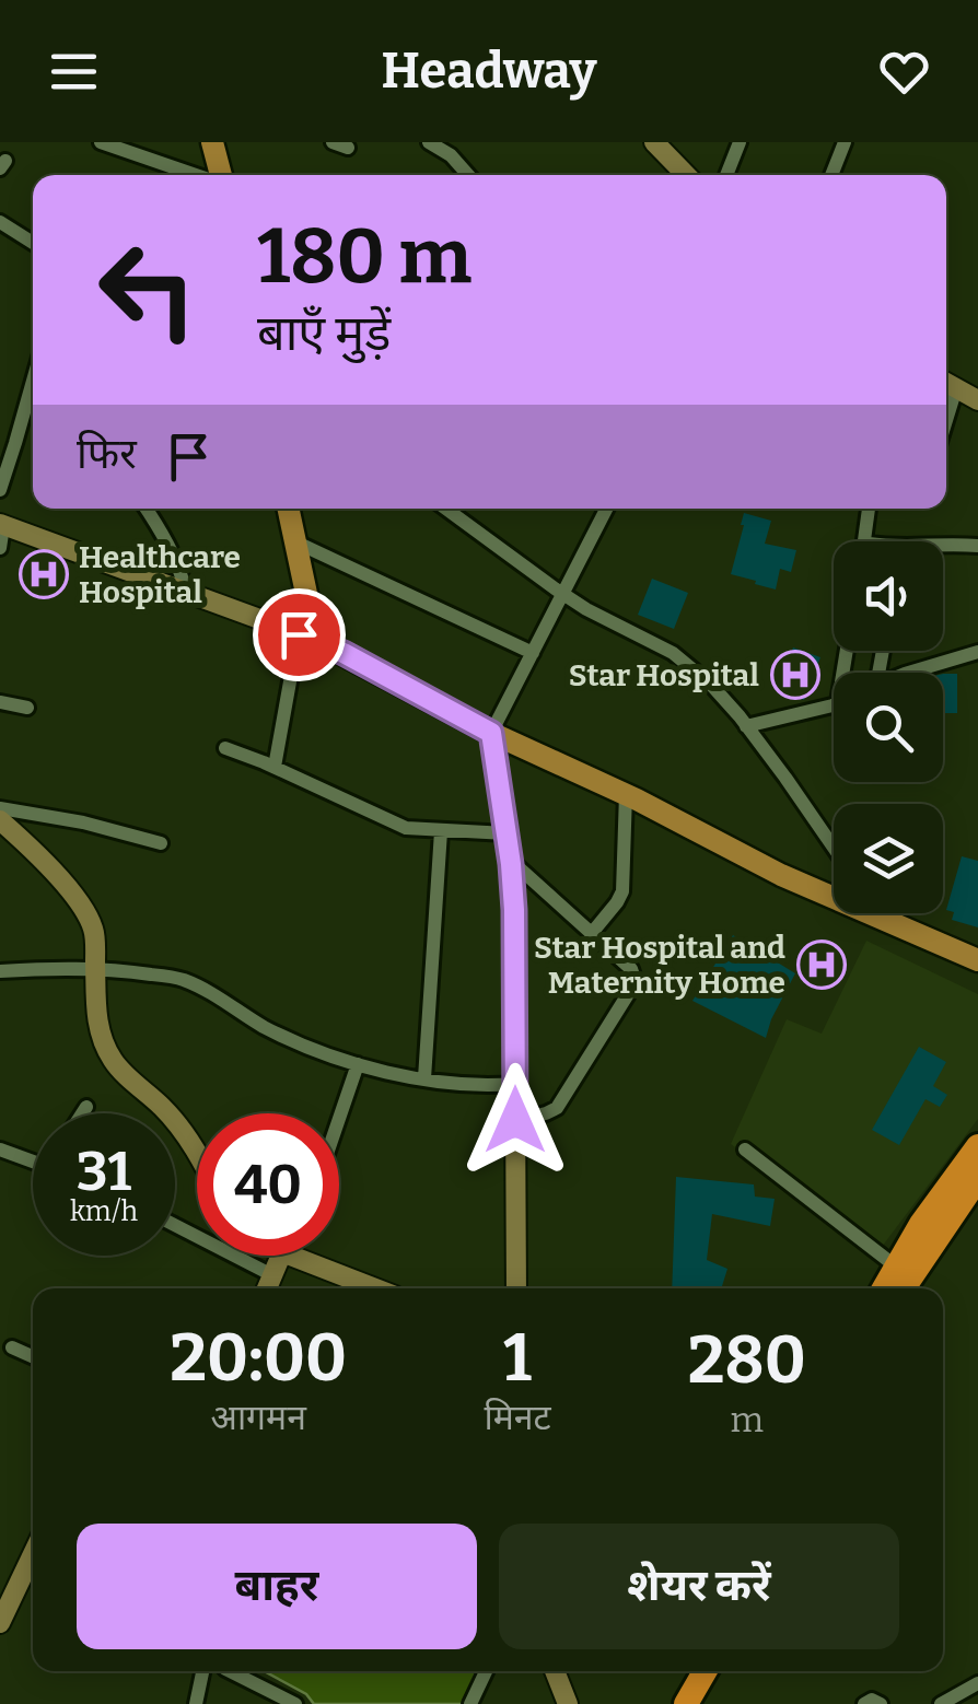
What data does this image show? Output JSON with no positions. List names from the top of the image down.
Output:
{
  "places": {
    "hospital": ["Healthcare Hospital", "Star Hospital", "Star Hospital and Maternity Home"]
  },
  "page": {
    "header": "Headway",
    "turn": ["180 m", "बाएँ मुड़ें"],
    "then": "फिर",
    "speed": "31 km/h",
    "limit": "40",
    "eta": [
      "20:00",
      "आगमन",
      "1",
      "मिनट",
      "280",
      "m"
    ],
    "buttons": ["बाहर", "शेयर करें"]
  }
}
